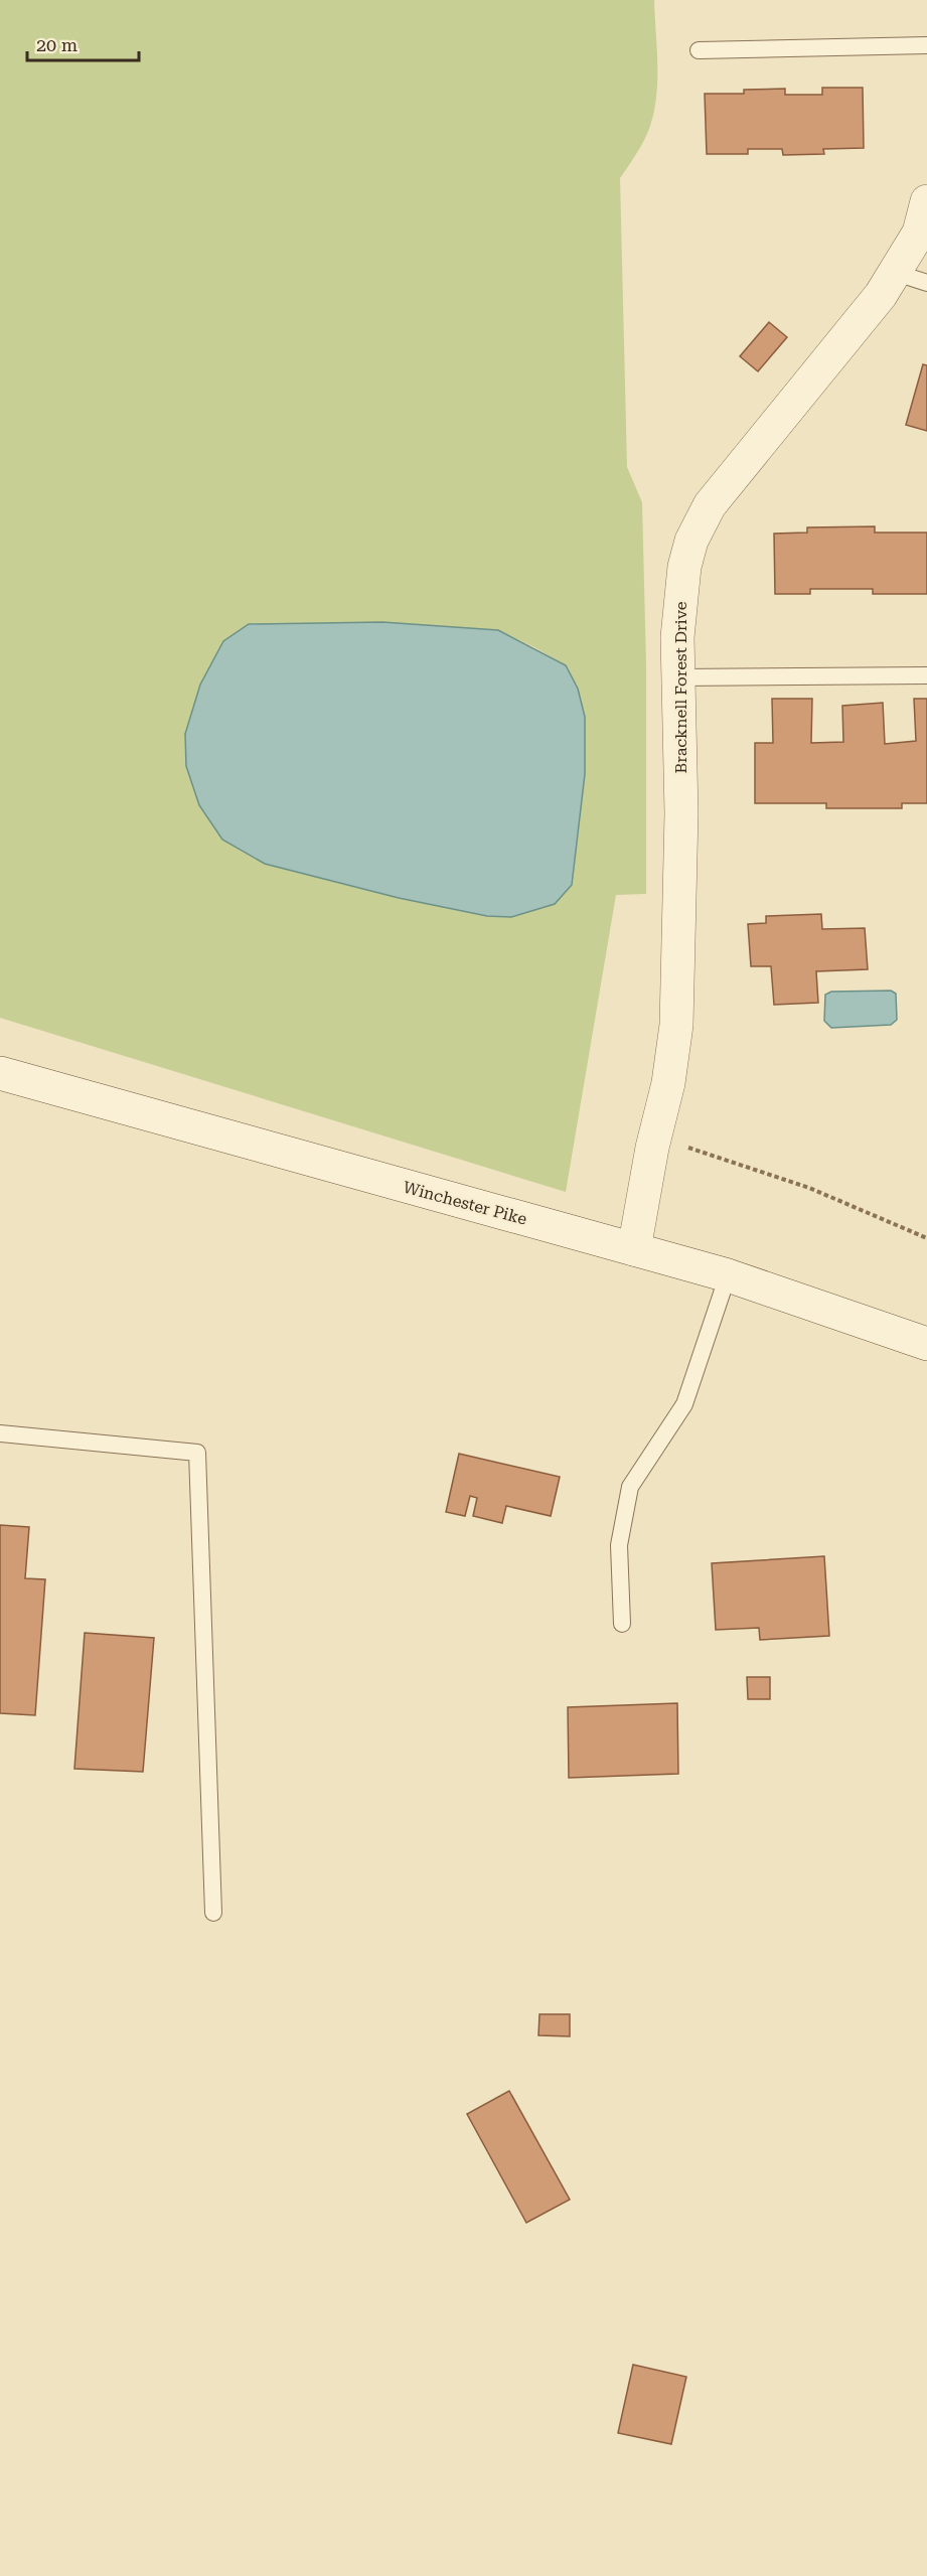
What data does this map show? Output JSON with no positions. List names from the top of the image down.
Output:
{
  "streets": {
    "street": ["Bracknell Forest Drive", "Winchester Pike"]
  },
  "crossings": [
    ["Bracknell Forest Drive", "Winchester Pike"]
  ],
  "scale_bar": "20 m"
}
